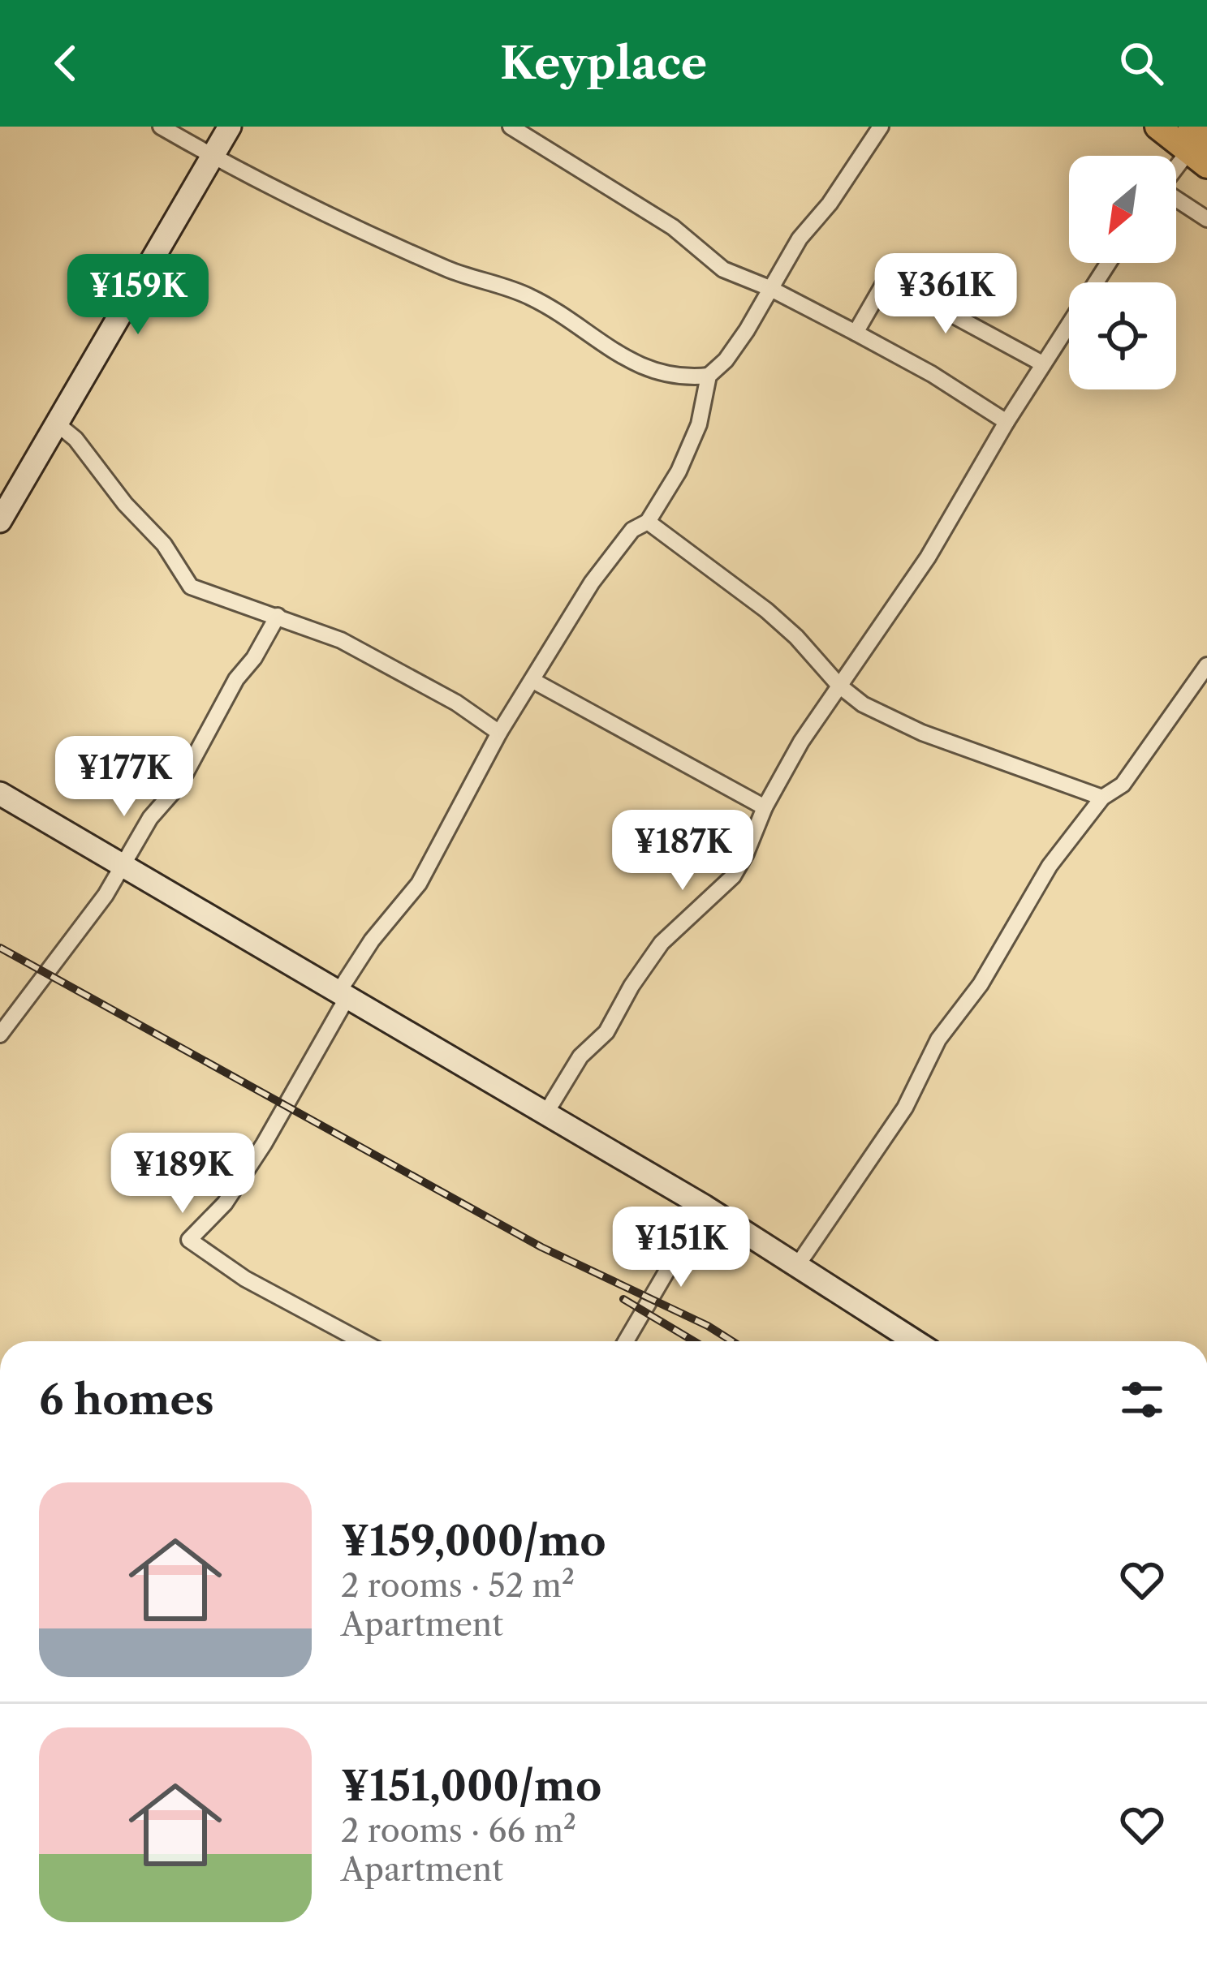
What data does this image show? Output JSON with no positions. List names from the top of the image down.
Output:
{
  "north": "bottom left",
  "page": {
    "header": "Keyplace",
    "price": [
      "¥361K",
      "¥159K",
      "¥177K",
      "¥187K",
      "¥189K",
      "¥151K"
    ],
    "heading": "6 homes",
    "list": [
      {
        "name": "¥159,000/mo",
        "note": "2 rooms · 52 m² · Apartment"
      },
      {
        "name": "¥151,000/mo",
        "note": "2 rooms · 66 m² · Apartment"
      }
    ]
  }
}
